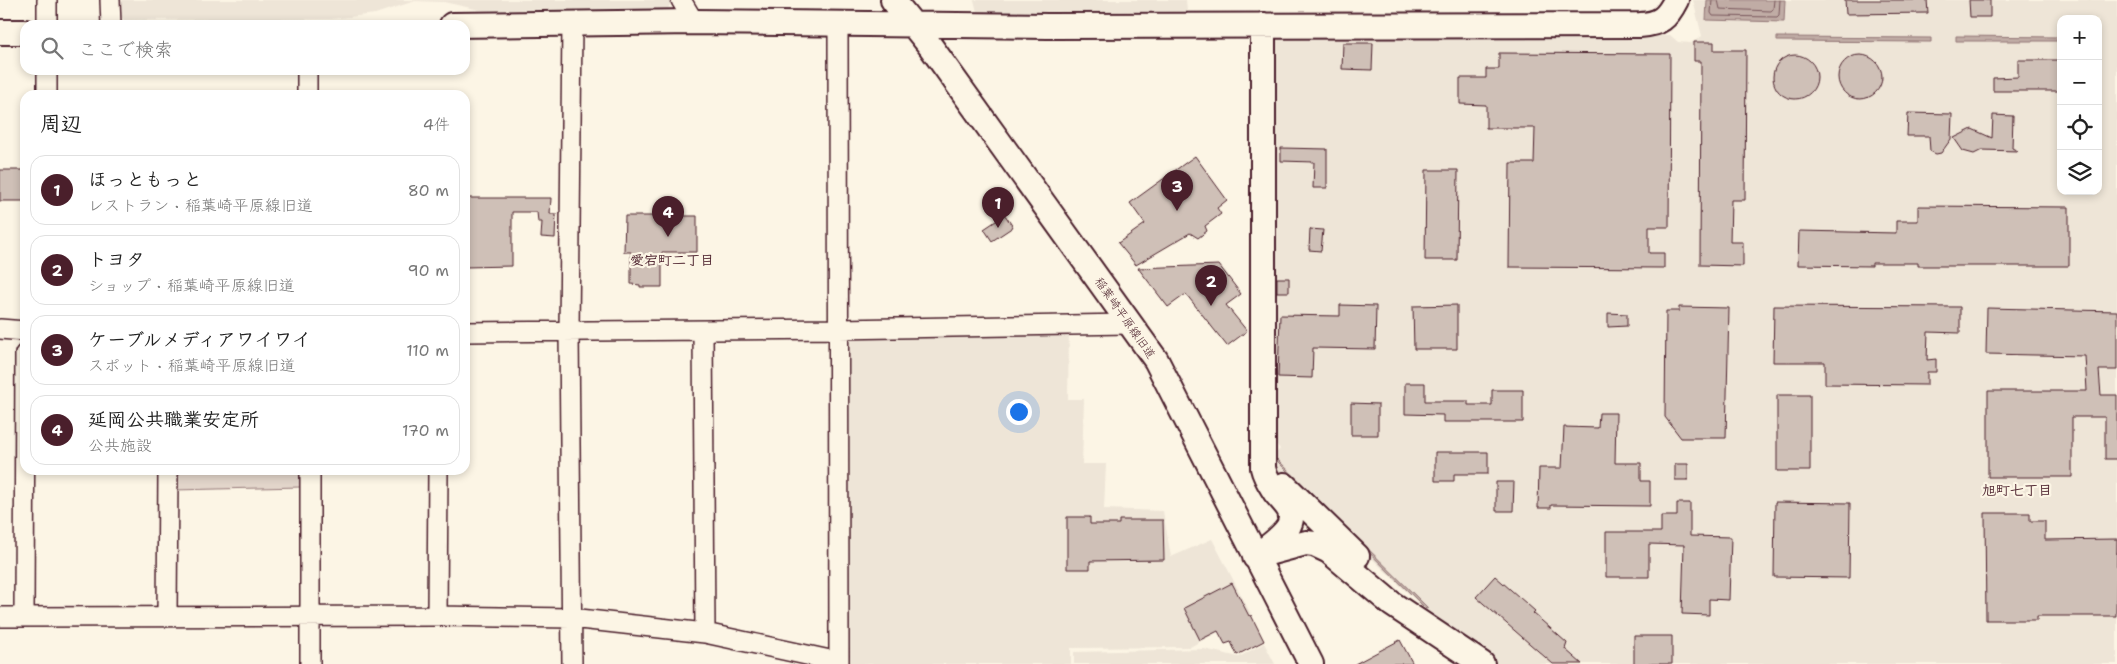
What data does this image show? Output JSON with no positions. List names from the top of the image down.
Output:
{
  "streets": {
    "street": ["稲葉崎平原線旧道"]
  },
  "districts": ["愛宕町二丁目", "旭町七丁目"],
  "page": {
    "map_buttons": ["+", "−"],
    "search": "ここで検索",
    "heading": ["周辺", "4件"],
    "list": [
      {
        "mark": "1",
        "name": "ほっともっと",
        "note": "レストラン · 稲葉崎平原線旧道",
        "value": "80 m"
      },
      {
        "mark": "2",
        "name": "トヨタ",
        "note": "ショップ · 稲葉崎平原線旧道",
        "value": "90 m"
      },
      {
        "mark": "3",
        "name": "ケーブルメディアワイワイ",
        "note": "スポット · 稲葉崎平原線旧道",
        "value": "110 m"
      },
      {
        "mark": "4",
        "name": "延岡公共職業安定所",
        "note": "公共施設",
        "value": "170 m"
      }
    ],
    "pins": [
      "3",
      "1",
      "4",
      "2"
    ]
  }
}
